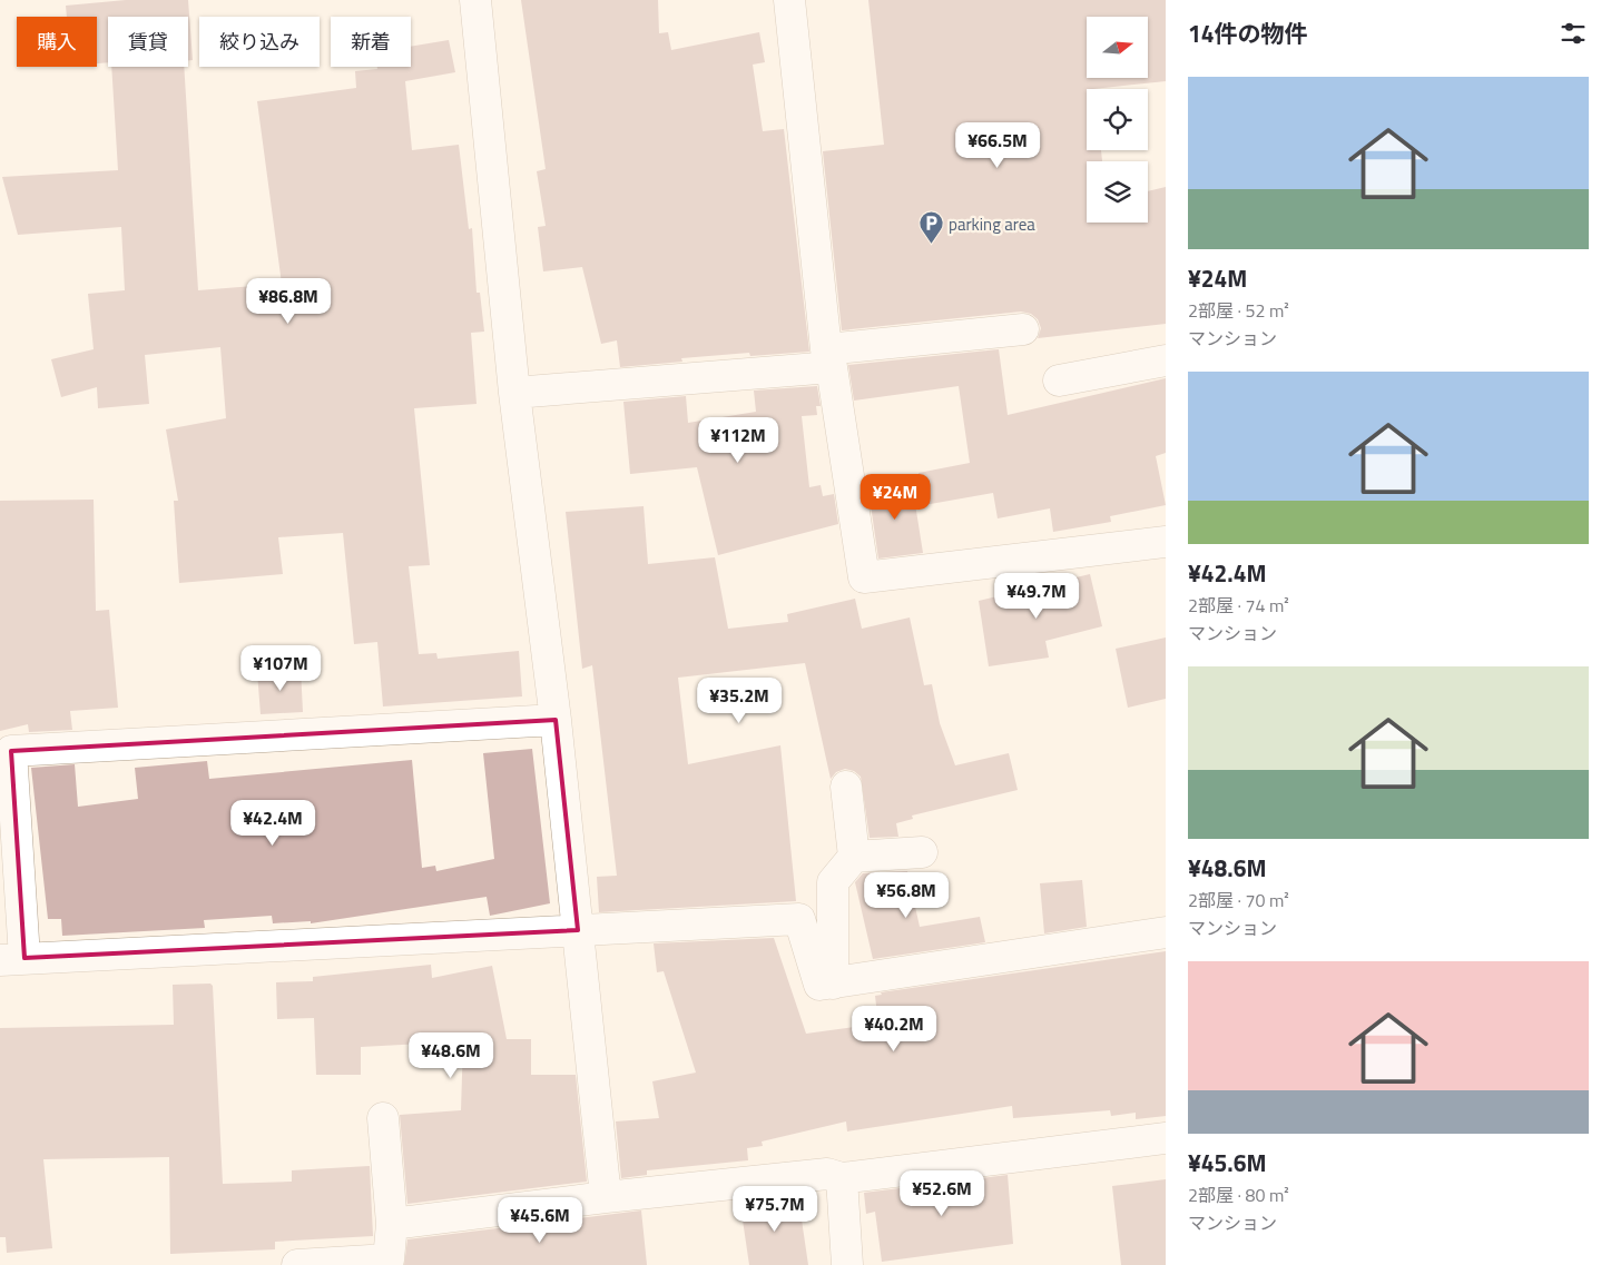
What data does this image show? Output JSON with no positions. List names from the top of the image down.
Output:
{
  "places": {
    "parking": ["parking area"]
  },
  "north": "right",
  "page": {
    "heading": "14件の物件",
    "chip": [
      "購入",
      "賃貸",
      "絞り込み",
      "新着"
    ],
    "list": [
      {
        "name": "¥24M",
        "note": "2部屋 · 52 m² · マンション"
      },
      {
        "name": "¥42.4M",
        "note": "2部屋 · 74 m² · マンション"
      },
      {
        "name": "¥48.6M",
        "note": "2部屋 · 70 m² · マンション"
      },
      {
        "name": "¥45.6M",
        "note": "2部屋 · 80 m² · マンション"
      }
    ],
    "price": [
      "¥66.5M",
      "¥86.8M",
      "¥112M",
      "¥24M",
      "¥49.7M",
      "¥107M",
      "¥35.2M",
      "¥42.4M",
      "¥56.8M",
      "¥40.2M",
      "¥48.6M",
      "¥52.6M",
      "¥75.7M",
      "¥45.6M"
    ]
  }
}
